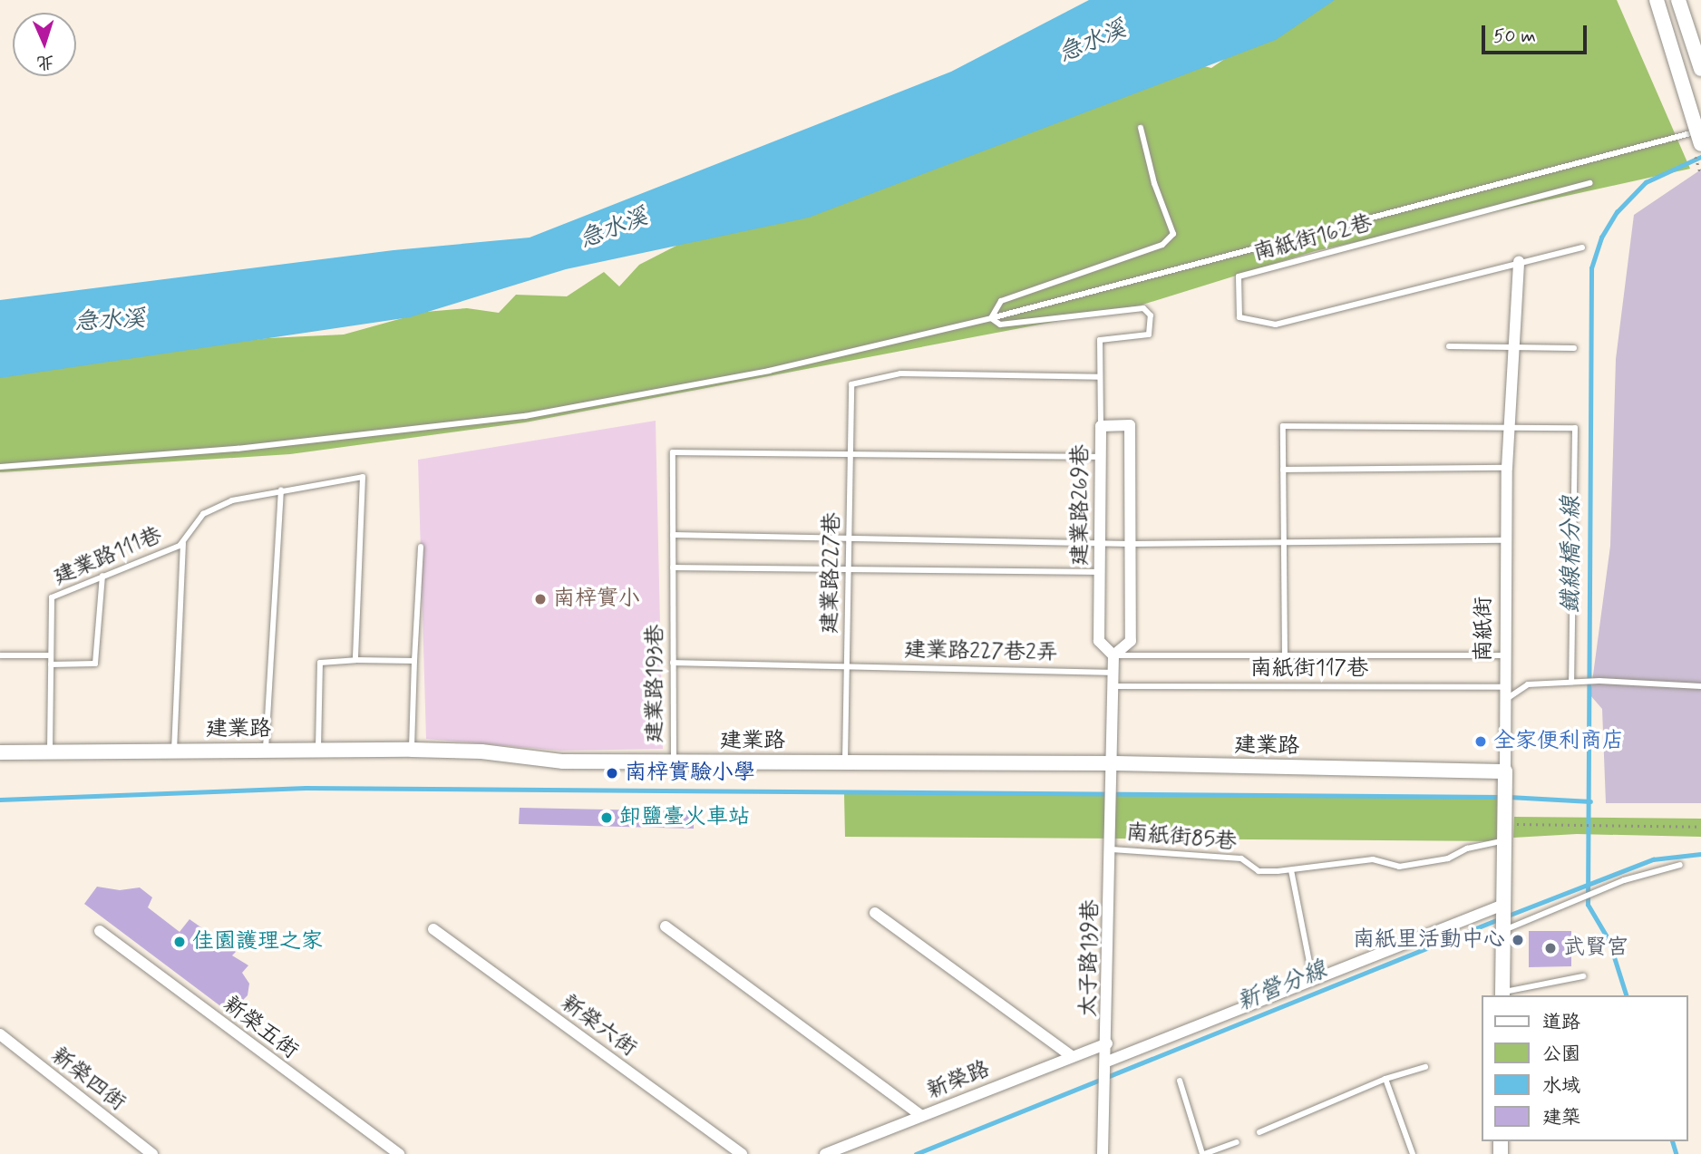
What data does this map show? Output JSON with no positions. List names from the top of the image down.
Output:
{
  "streets": {
    "street": [
      "建業路269巷",
      "南紙街",
      "建業路",
      "太子路139巷",
      "新榮六街",
      "新榮五街",
      "新榮四街",
      "新榮路"
    ],
    "lane": [
      "南紙街162巷",
      "建業路111巷",
      "建業路227巷",
      "建業路227巷2弄",
      "南紙街117巷",
      "建業路193巷",
      "南紙街85巷"
    ]
  },
  "crossings": [
    ["南紙街162巷", "南紙街"],
    ["建業路269巷", "建業路227巷2弄"],
    ["建業路269巷", "南紙街117巷"],
    ["建業路269巷", "建業路"],
    ["建業路269巷", "太子路139巷"],
    ["建業路111巷", "建業路"],
    ["建業路227巷", "建業路227巷2弄"],
    ["建業路227巷", "建業路193巷"],
    ["建業路227巷", "建業路"],
    ["南紙街", "南紙街117巷"],
    ["南紙街", "建業路"],
    ["南紙街", "南紙街85巷"],
    ["建業路227巷2弄", "建業路193巷"],
    ["建業路193巷", "建業路"],
    ["建業路", "太子路139巷"],
    ["南紙街85巷", "太子路139巷"],
    ["太子路139巷", "新榮路"]
  ],
  "water": ["急水溪", "鐵線橋分線", "新營分線"],
  "places": [
    "南梓實小",
    "全家便利商店",
    "南梓實驗小學",
    "卸鹽臺火車站",
    "南紙里活動中心",
    "佳園護理之家",
    "武賢宮"
  ],
  "legend": [
    "道路",
    "公園",
    "水域",
    "建築"
  ],
  "scale_bar": "50 m",
  "north": "bottom"
}
